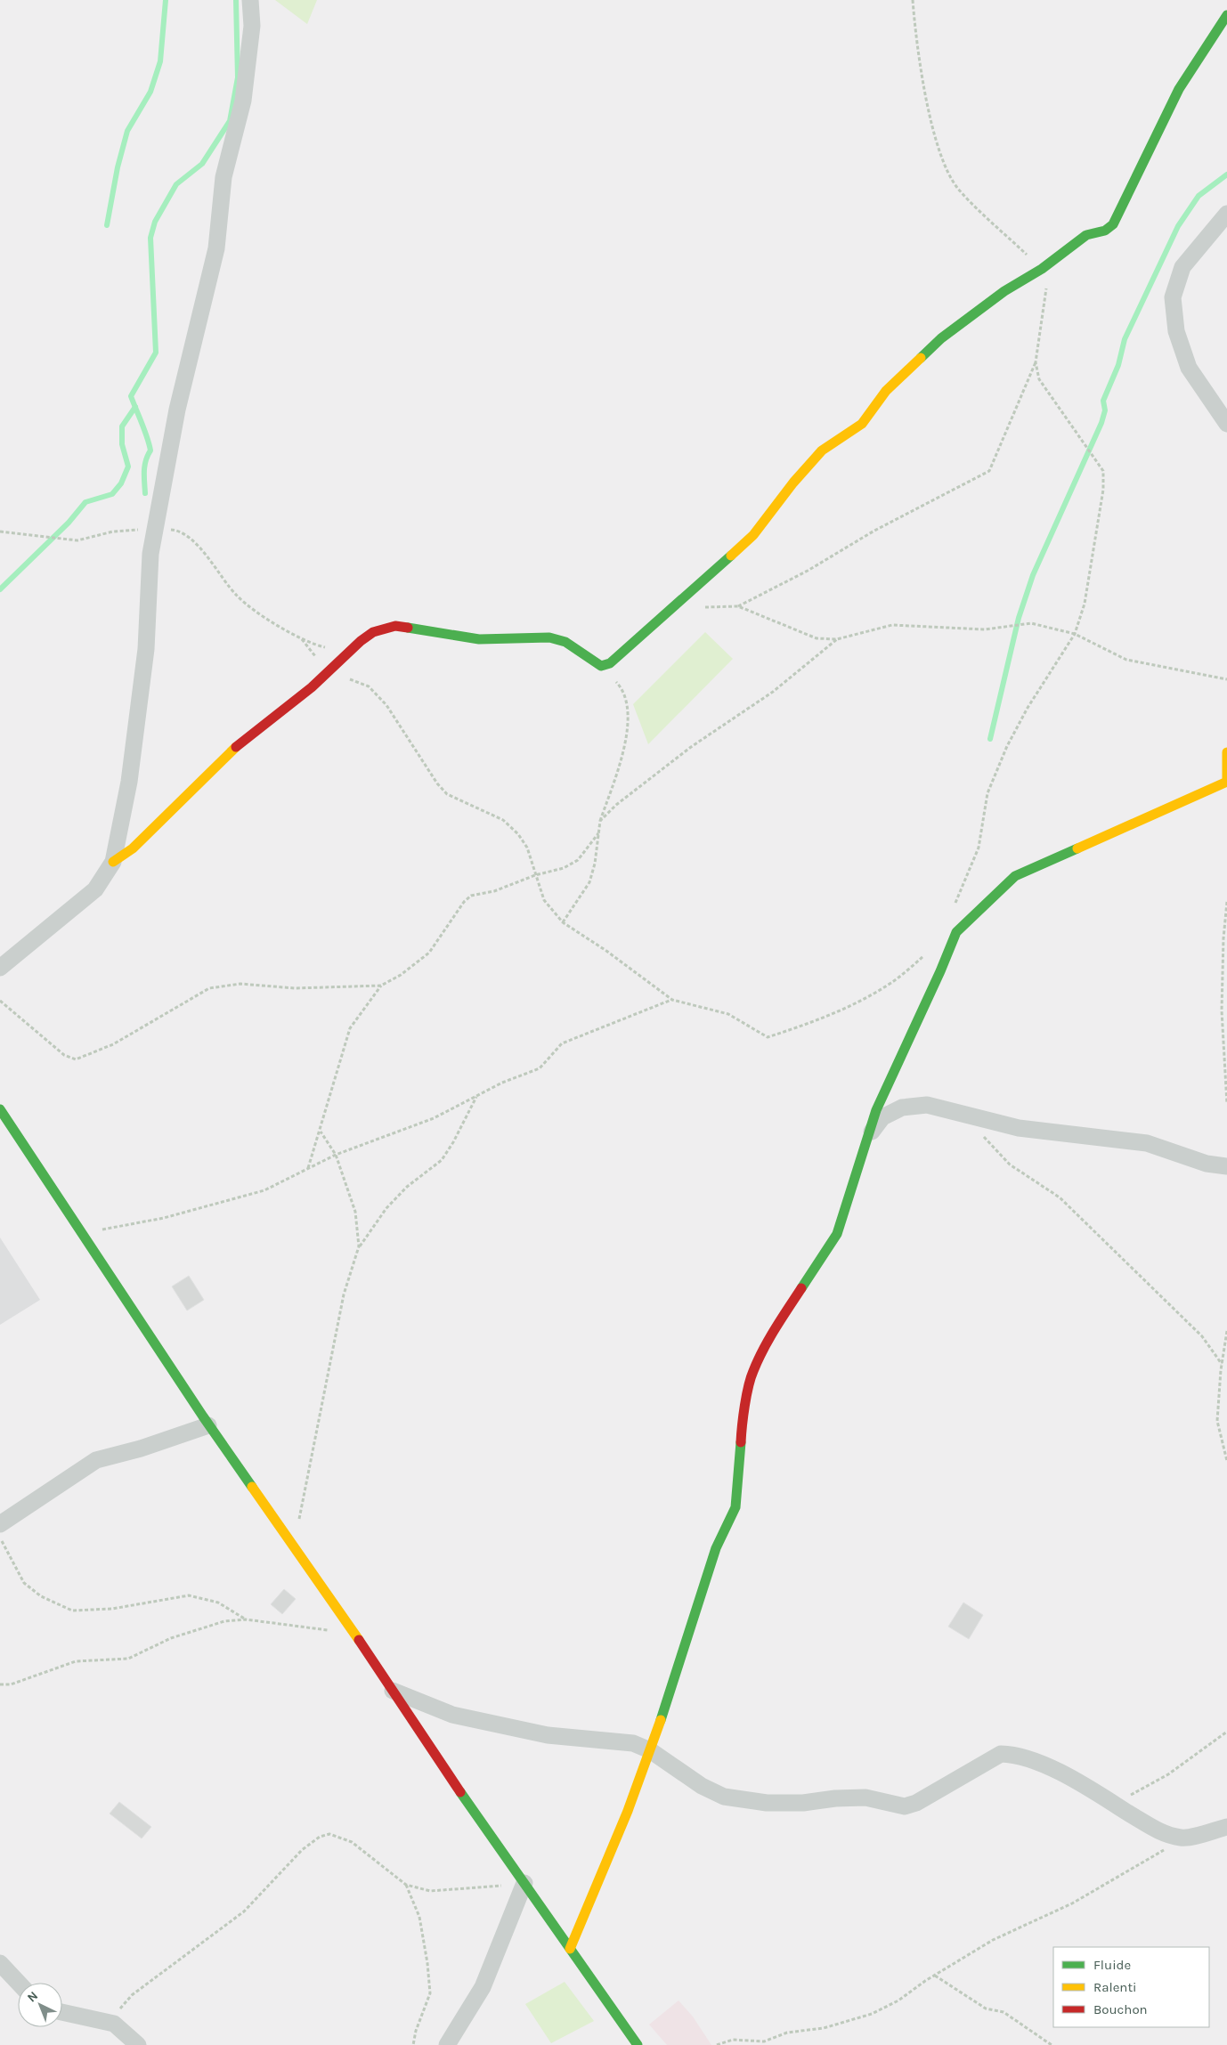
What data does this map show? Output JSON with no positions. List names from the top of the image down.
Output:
{
  "legend": ["Fluide", "Ralenti", "Bouchon"],
  "north": "top left"
}
